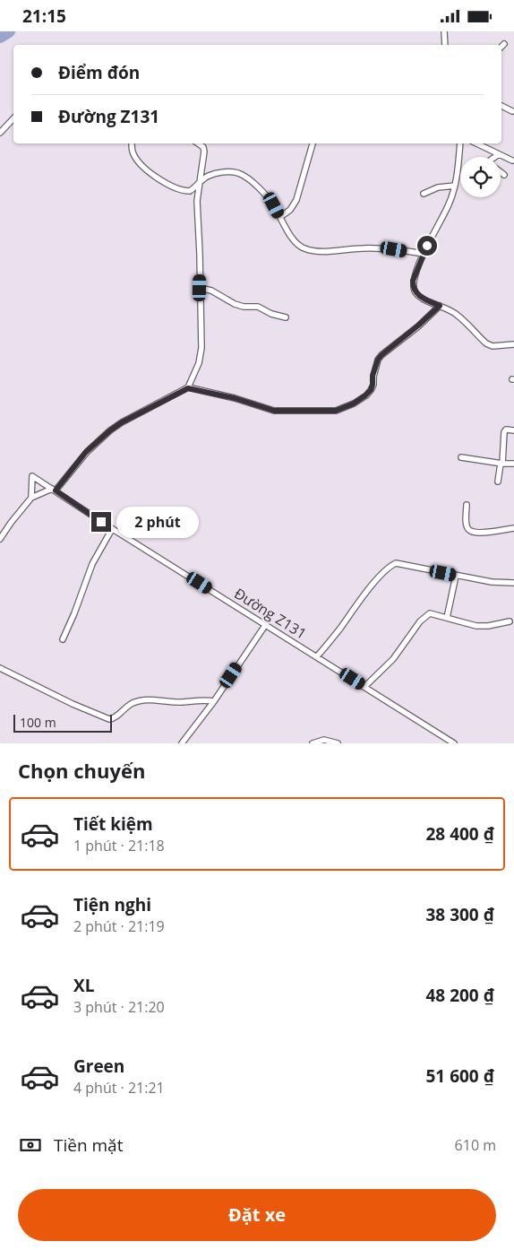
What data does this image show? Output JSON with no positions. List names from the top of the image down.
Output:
{
  "streets": {
    "street": ["Đường Z131"]
  },
  "scale_bar": "100 m",
  "page": {
    "status": "21:15",
    "banner": ["Điểm đón", "Đường Z131"],
    "bubble": "2 phút",
    "scale": "100 m",
    "heading": "Chọn chuyến",
    "list": [
      {
        "name": "Tiết kiệm",
        "note": "1 phút · 21:18",
        "value": "28 400 ₫"
      },
      {
        "name": "Tiện nghi",
        "note": "2 phút · 21:19",
        "value": "38 300 ₫"
      },
      {
        "name": "XL",
        "note": "3 phút · 21:20",
        "value": "48 200 ₫"
      },
      {
        "name": "Green",
        "note": "4 phút · 21:21",
        "value": "51 600 ₫"
      }
    ],
    "pay": ["Tiền mặt", "610 m"],
    "buttons": "Đặt xe"
  }
}
